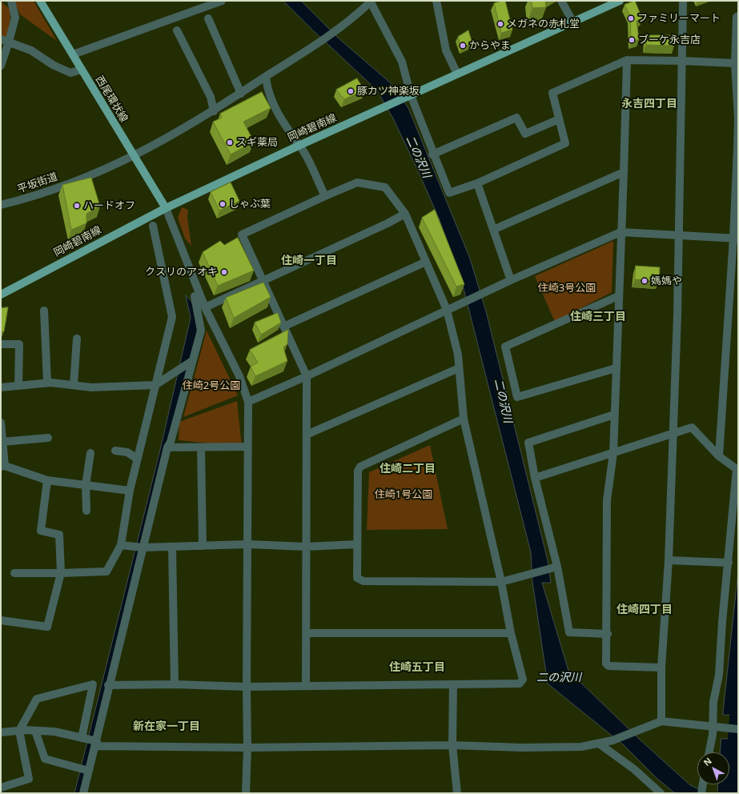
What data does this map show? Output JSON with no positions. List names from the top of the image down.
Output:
{
  "streets": {
    "main road": ["西尾環状線", "岡崎碧南線"],
    "street": ["平坂街道"]
  },
  "crossings": [
    ["西尾環状線", "岡崎碧南線"],
    ["西尾環状線", "平坂街道"]
  ],
  "districts": [
    "永吉四丁目",
    "住崎一丁目",
    "住崎三丁目",
    "住崎二丁目",
    "住崎四丁目",
    "住崎五丁目",
    "新在家一丁目"
  ],
  "water": ["二の沢川"],
  "parks": ["住崎3号公園", "住崎2号公園", "住崎1号公園"],
  "places": [
    "ファミリーマート",
    "メガネの赤札堂",
    "ブーケ永吉店",
    "からやま",
    "豚カツ神楽坂",
    "スギ薬局",
    "しゃぶ葉",
    "ハードオフ",
    "クスリのアオキ",
    "媽媽や"
  ],
  "north": "top left"
}
